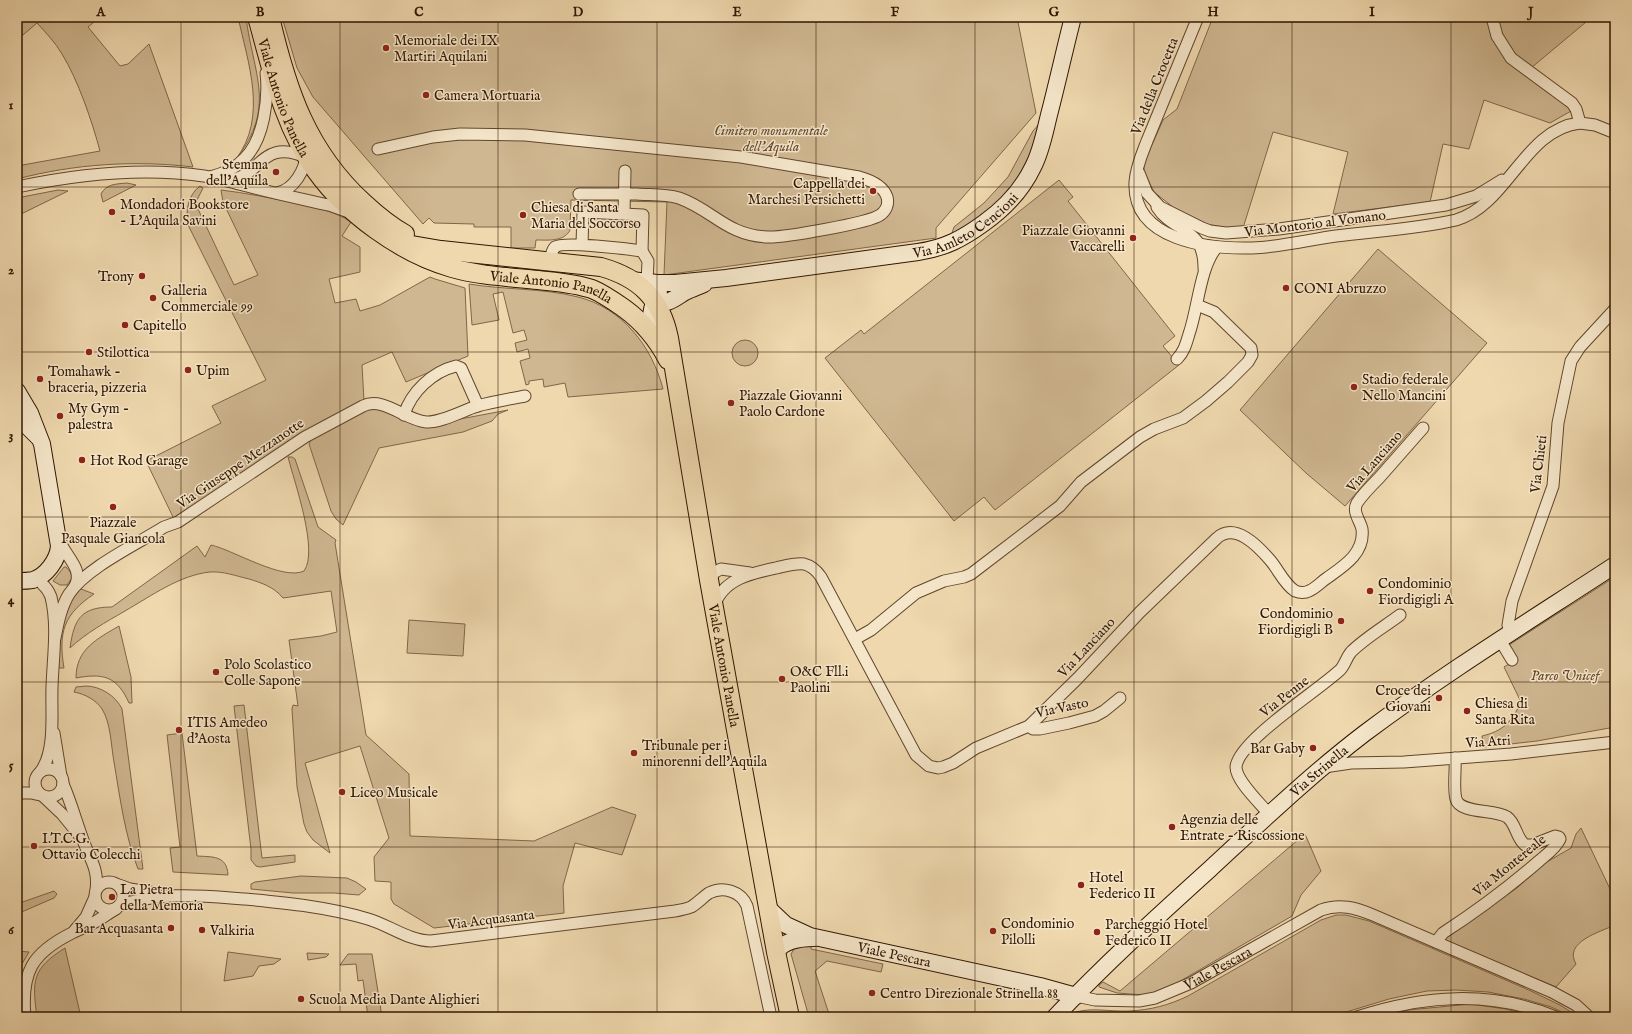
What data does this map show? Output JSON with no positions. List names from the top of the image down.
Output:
{
  "streets": {
    "main road": [
      "Viale Antonio Panella",
      "Via Amleto Cencioni",
      "Via Strinella",
      "Viale Pescara"
    ],
    "street": [
      "Via della Crocetta",
      "Via Montorio al Vomano",
      "Via Lanciano",
      "Via Giuseppe Mezzanotte",
      "Via Chieti",
      "Via Penne",
      "Via Vasto",
      "Via Atri",
      "Via Montereale",
      "Via Acquasanta"
    ]
  },
  "crossings": [
    ["Via della Crocetta", "Via Montorio al Vomano"],
    ["Viale Antonio Panella", "Via Amleto Cencioni"],
    ["Viale Antonio Panella", "Via Lanciano"],
    ["Viale Antonio Panella", "Viale Pescara"],
    ["Via Lanciano", "Via Vasto"],
    ["Via Chieti", "Via Strinella"],
    ["Via Penne", "Via Strinella"],
    ["Via Atri", "Via Strinella"],
    ["Via Atri", "Via Montereale"],
    ["Via Strinella", "Viale Pescara"],
    ["Via Montereale", "Viale Pescara"]
  ],
  "parks": ["Cimitero monumentale dell'Aquila", "Parco Unicef"],
  "places": [
    "Memoriale dei IX Martiri Aquilani",
    "Camera Mortuaria",
    "Stemma dell'Aquila",
    "Cappella dei Marchesi Persichetti",
    "Mondadori Bookstore - L'Aquila Savini",
    "Chiesa di Santa Maria del Soccorso",
    "Piazzale Giovanni Vaccarelli",
    "Trony",
    "CONI Abruzzo",
    "Galleria Commerciale 99",
    "Capitello",
    "Stilottica",
    "Upim",
    "Tomahawk - braceria, pizzeria",
    "Stadio federale Nello Mancini",
    "Piazzale Giovanni Paolo Cardone",
    "My Gym - palestra",
    "Hot Rod Garage",
    "Piazzale Pasquale Giancola",
    "Condominio Fiordigigli A",
    "Condominio Fiordigigli B",
    "Polo Scolastico Colle Sapone",
    "O&C Fll.i Paolini",
    "Croce dei Giovani",
    "Chiesa di Santa Rita",
    "ITIS Amedeo d'Aosta",
    "Bar Gaby",
    "Tribunale per i minorenni dell'Aquila",
    "Liceo Musicale",
    "Agenzia delle Entrate - Riscossione",
    "I.T.C.G. Ottavio Colecchi",
    "Hotel Federico II",
    "La Pietra della Memoria",
    "Bar Acquasanta",
    "Valkiria",
    "Condominio Pilolli",
    "Parcheggio Hotel Federico II",
    "Centro Direzionale Strinella 88",
    "Scuola Media Dante Alighieri"
  ],
  "grid": {
    "columns": [
      "A",
      "B",
      "C",
      "D",
      "E",
      "F",
      "G",
      "H",
      "I",
      "J"
    ],
    "rows": [
      "1",
      "2",
      "3",
      "4",
      "5",
      "6"
    ]
  }
}
